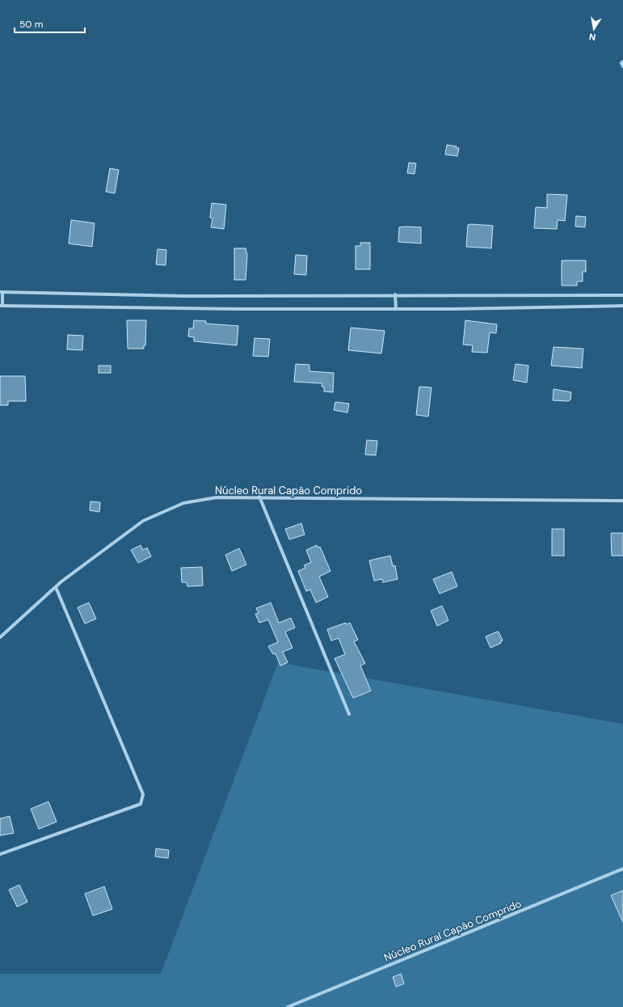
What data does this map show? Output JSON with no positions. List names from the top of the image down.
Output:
{
  "streets": {
    "street": ["Núcleo Rural Capão Comprido"]
  },
  "scale_bar": "50 m",
  "north": "bottom"
}
